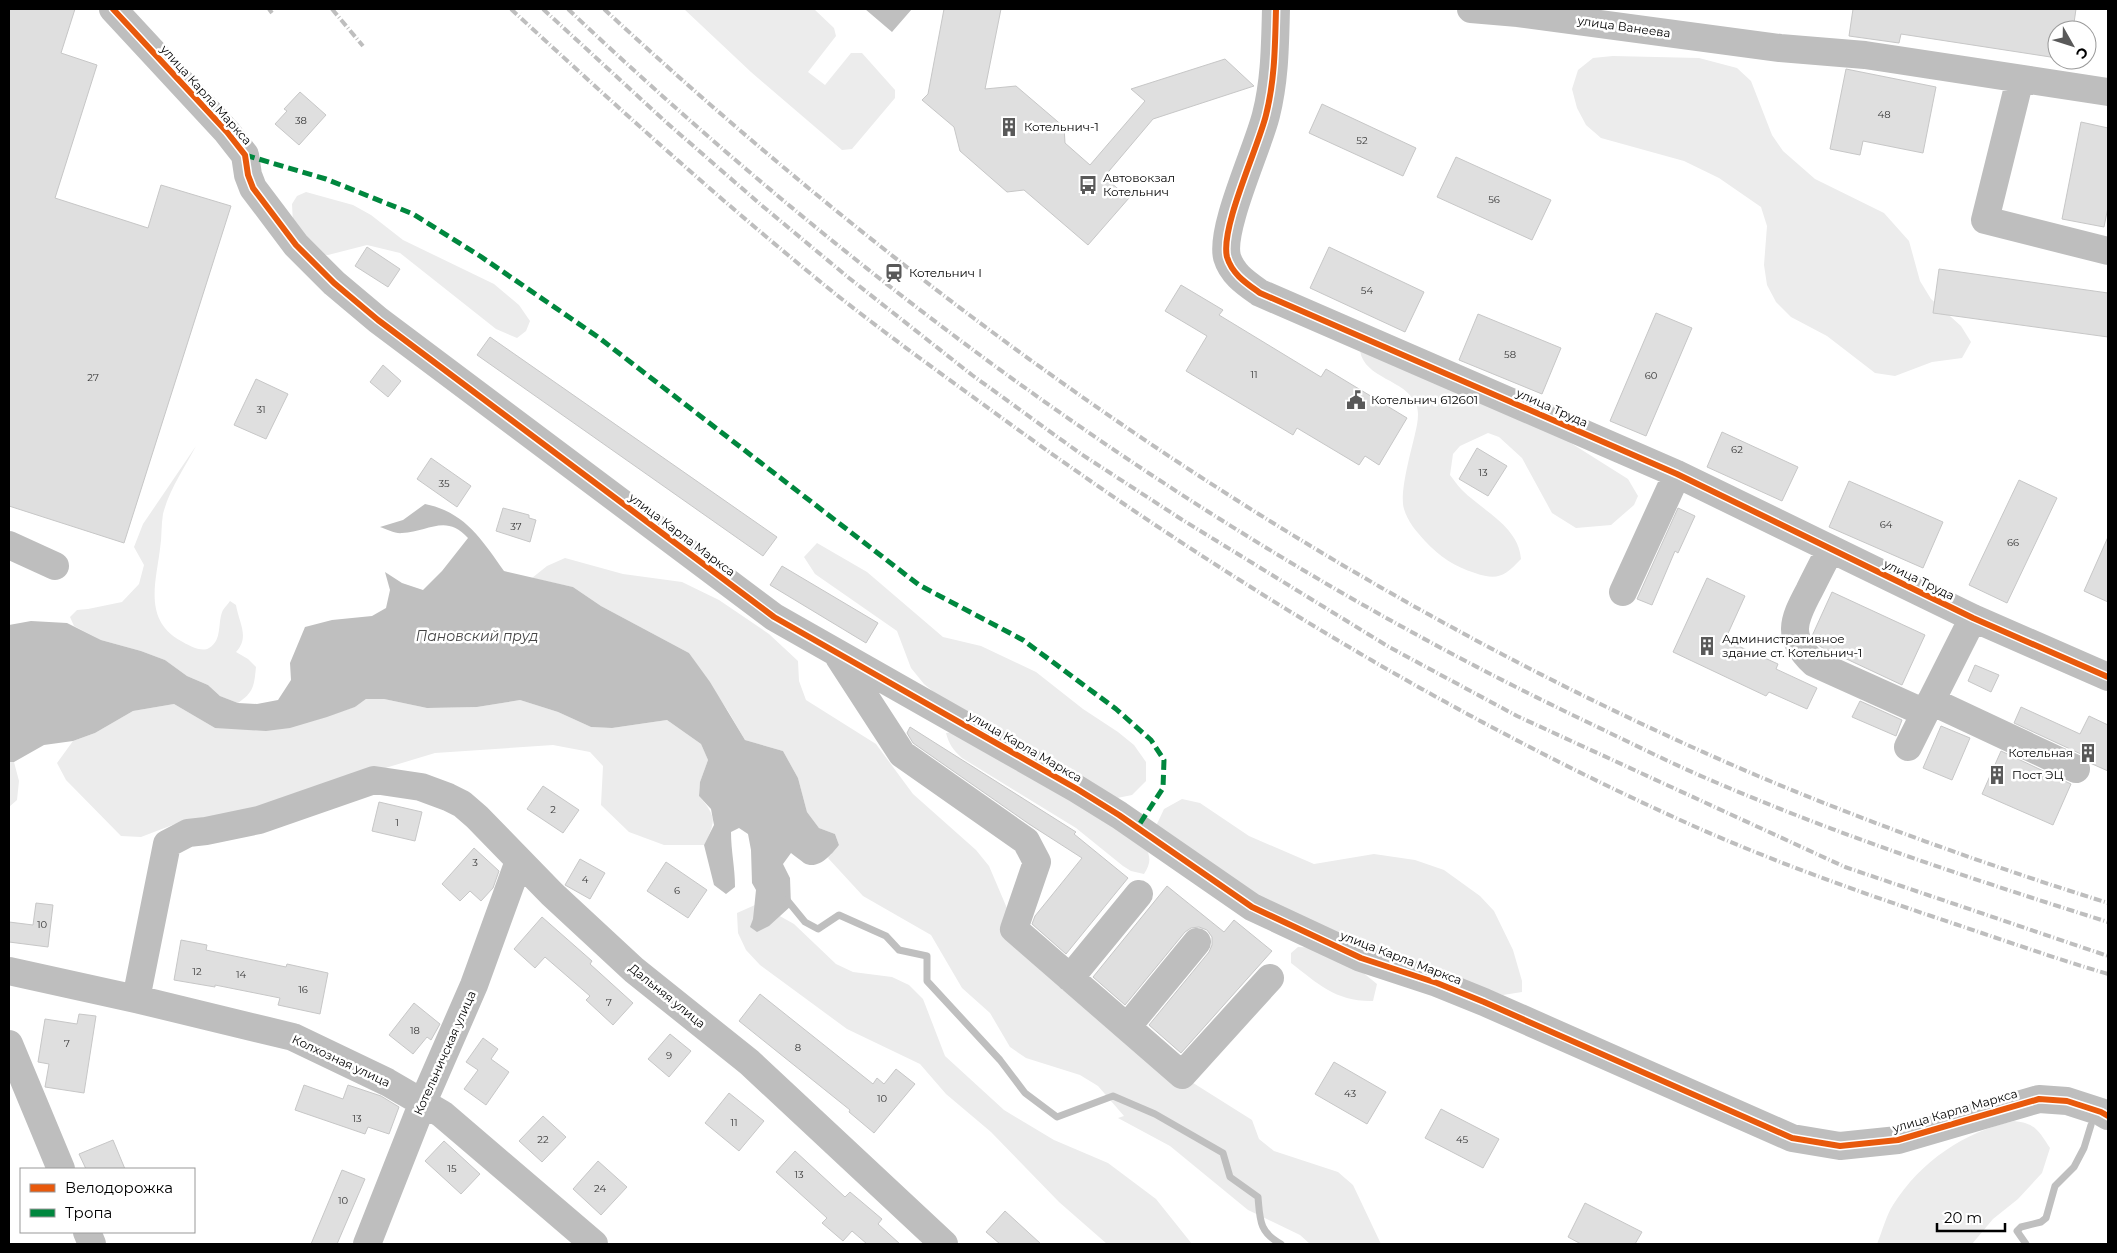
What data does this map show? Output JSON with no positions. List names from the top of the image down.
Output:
{
  "streets": {
    "street": [
      "улица Ванеева",
      "улица Карла Маркса",
      "улица Труда",
      "Дальняя улица",
      "Котельничская улица",
      "Колхозная улица"
    ]
  },
  "crossings": [
    ["Дальняя улица", "Котельничская улица"],
    ["Дальняя улица", "Колхозная улица"],
    ["Котельничская улица", "Колхозная улица"]
  ],
  "water": ["Пановский пруд"],
  "places": {
    "building": [
      "Котельнич-1",
      "Административное здание ст. Котельнич-1",
      "Котельная",
      "Пост ЭЦ"
    ],
    "bus stop": ["Автовокзал Котельнич"],
    "station": ["Котельнич I"],
    "public building": ["Котельнич 612601"]
  },
  "house_numbers": [
    "48",
    "38",
    "52",
    "56",
    "54",
    "58",
    "11",
    "60",
    "27",
    "31",
    "62",
    "13",
    "35",
    "64",
    "37",
    "66",
    "2",
    "1",
    "3",
    "4",
    "6",
    "10",
    "12",
    "14",
    "16",
    "7",
    "18",
    "7",
    "8",
    "9",
    "43",
    "10",
    "13",
    "11",
    "22",
    "45",
    "15",
    "13",
    "24",
    "10"
  ],
  "legend": ["Велодорожка", "Тропа"],
  "scale_bar": "20 m",
  "north": "bottom right"
}
